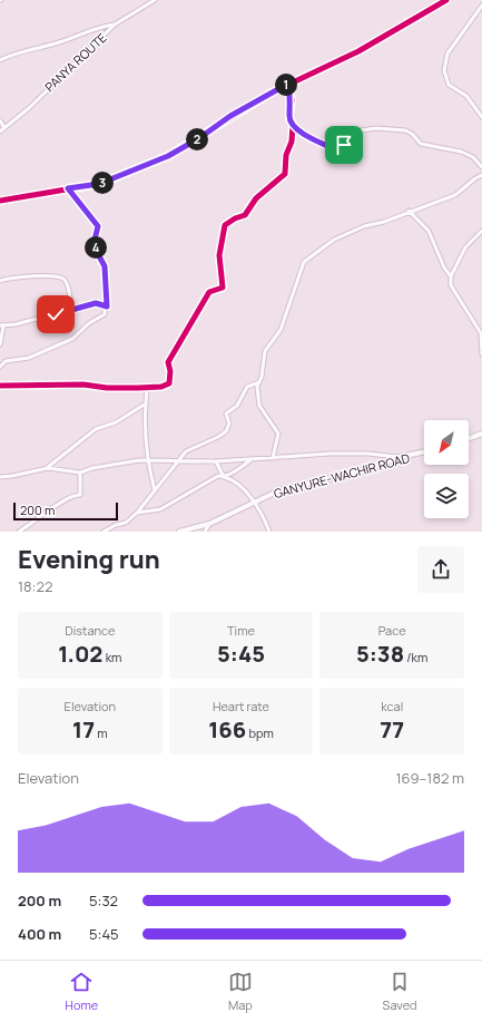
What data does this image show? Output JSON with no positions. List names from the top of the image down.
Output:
{
  "streets": {
    "street": ["PANYA ROUTE", "GANYURE-WACHIR ROAD"]
  },
  "scale_bar": "200 m",
  "north": "bottom left",
  "page": {
    "pins": [
      "1",
      "2",
      "3",
      "4"
    ],
    "scale": "200 m",
    "heading": ["Evening run", "18:22"],
    "stats": [
      ["Distance", "1.02 km"],
      ["Time", "5:45"],
      ["Pace", "5:38 /km"],
      ["Elevation", "17 m"],
      ["Heart rate", "166 bpm"],
      ["kcal", "77"]
    ],
    "chart": ["Elevation", "169–182 m"],
    "list": [
      {
        "name": "200 m",
        "note": "5:32"
      },
      {
        "name": "400 m",
        "note": "5:45"
      }
    ],
    "tabs": ["Home", "Map", "Saved"]
  }
}
